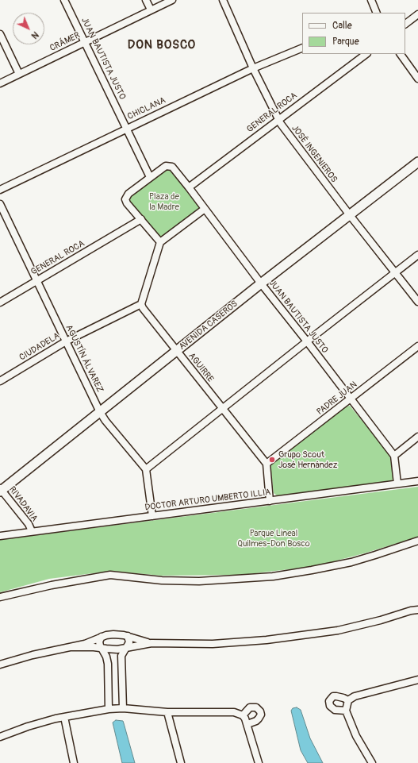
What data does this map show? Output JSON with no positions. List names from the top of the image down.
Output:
{
  "streets": {
    "street": [
      "CRÁMER",
      "JUAN BAUTISTA JUSTO",
      "CHICLANA",
      "GENERAL ROCA",
      "JOSÉ INGENIEROS",
      "AVENIDA CASEROS",
      "CIUDADELA",
      "AGUSTÍN ÁLVAREZ",
      "AGUIRRE",
      "PADRE JUAN",
      "DOCTOR ARTURO UMBERTO ILLIA",
      "RIVADAVIA"
    ]
  },
  "crossings": [
    ["CRÁMER", "JUAN BAUTISTA JUSTO"],
    ["JUAN BAUTISTA JUSTO", "CHICLANA"],
    ["JUAN BAUTISTA JUSTO", "GENERAL ROCA"],
    ["JUAN BAUTISTA JUSTO", "AVENIDA CASEROS"],
    ["JUAN BAUTISTA JUSTO", "PADRE JUAN"],
    ["CHICLANA", "JOSÉ INGENIEROS"],
    ["GENERAL ROCA", "JOSÉ INGENIEROS"],
    ["GENERAL ROCA", "AGUSTÍN ÁLVAREZ"],
    ["JOSÉ INGENIEROS", "AVENIDA CASEROS"],
    ["AVENIDA CASEROS", "AGUSTÍN ÁLVAREZ"],
    ["AVENIDA CASEROS", "AGUIRRE"],
    ["AVENIDA CASEROS", "RIVADAVIA"],
    ["CIUDADELA", "AGUSTÍN ÁLVAREZ"],
    ["CIUDADELA", "AGUIRRE"],
    ["AGUIRRE", "PADRE JUAN"],
    ["DOCTOR ARTURO UMBERTO ILLIA", "RIVADAVIA"]
  ],
  "districts": ["DON BOSCO"],
  "parks": ["Plaza de la Madre", "Parque Lineal Quilmes-Don Bosco"],
  "places": ["Grupo Scout José Hernández"],
  "legend": ["Calle", "Parque"],
  "north": "bottom right"
}
